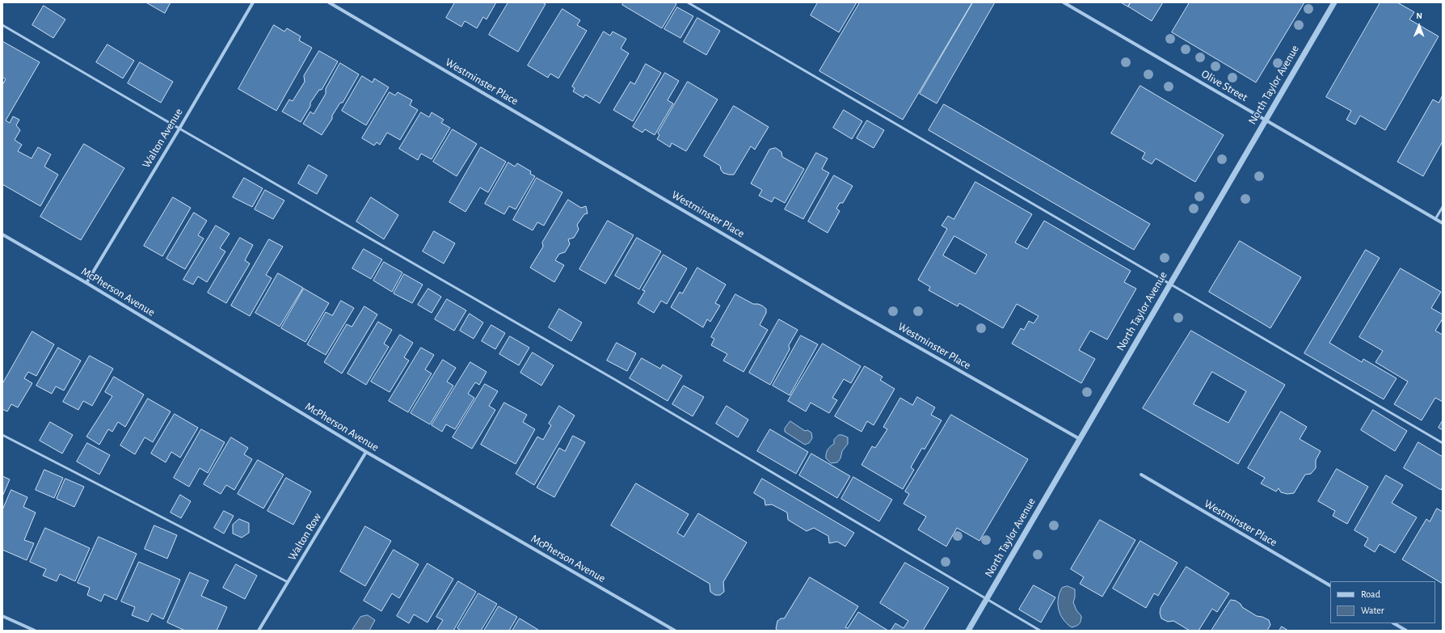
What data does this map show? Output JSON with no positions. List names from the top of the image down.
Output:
{
  "streets": {
    "street": [
      "Westminster Place",
      "North Taylor Avenue",
      "Olive Street",
      "Walton Avenue",
      "McPherson Avenue",
      "Walton Row"
    ]
  },
  "crossings": [
    ["Westminster Place", "North Taylor Avenue"],
    ["North Taylor Avenue", "Olive Street"],
    ["Walton Avenue", "McPherson Avenue"],
    ["McPherson Avenue", "Walton Row"]
  ],
  "legend": ["Road", "Water"],
  "north": "top"
}
